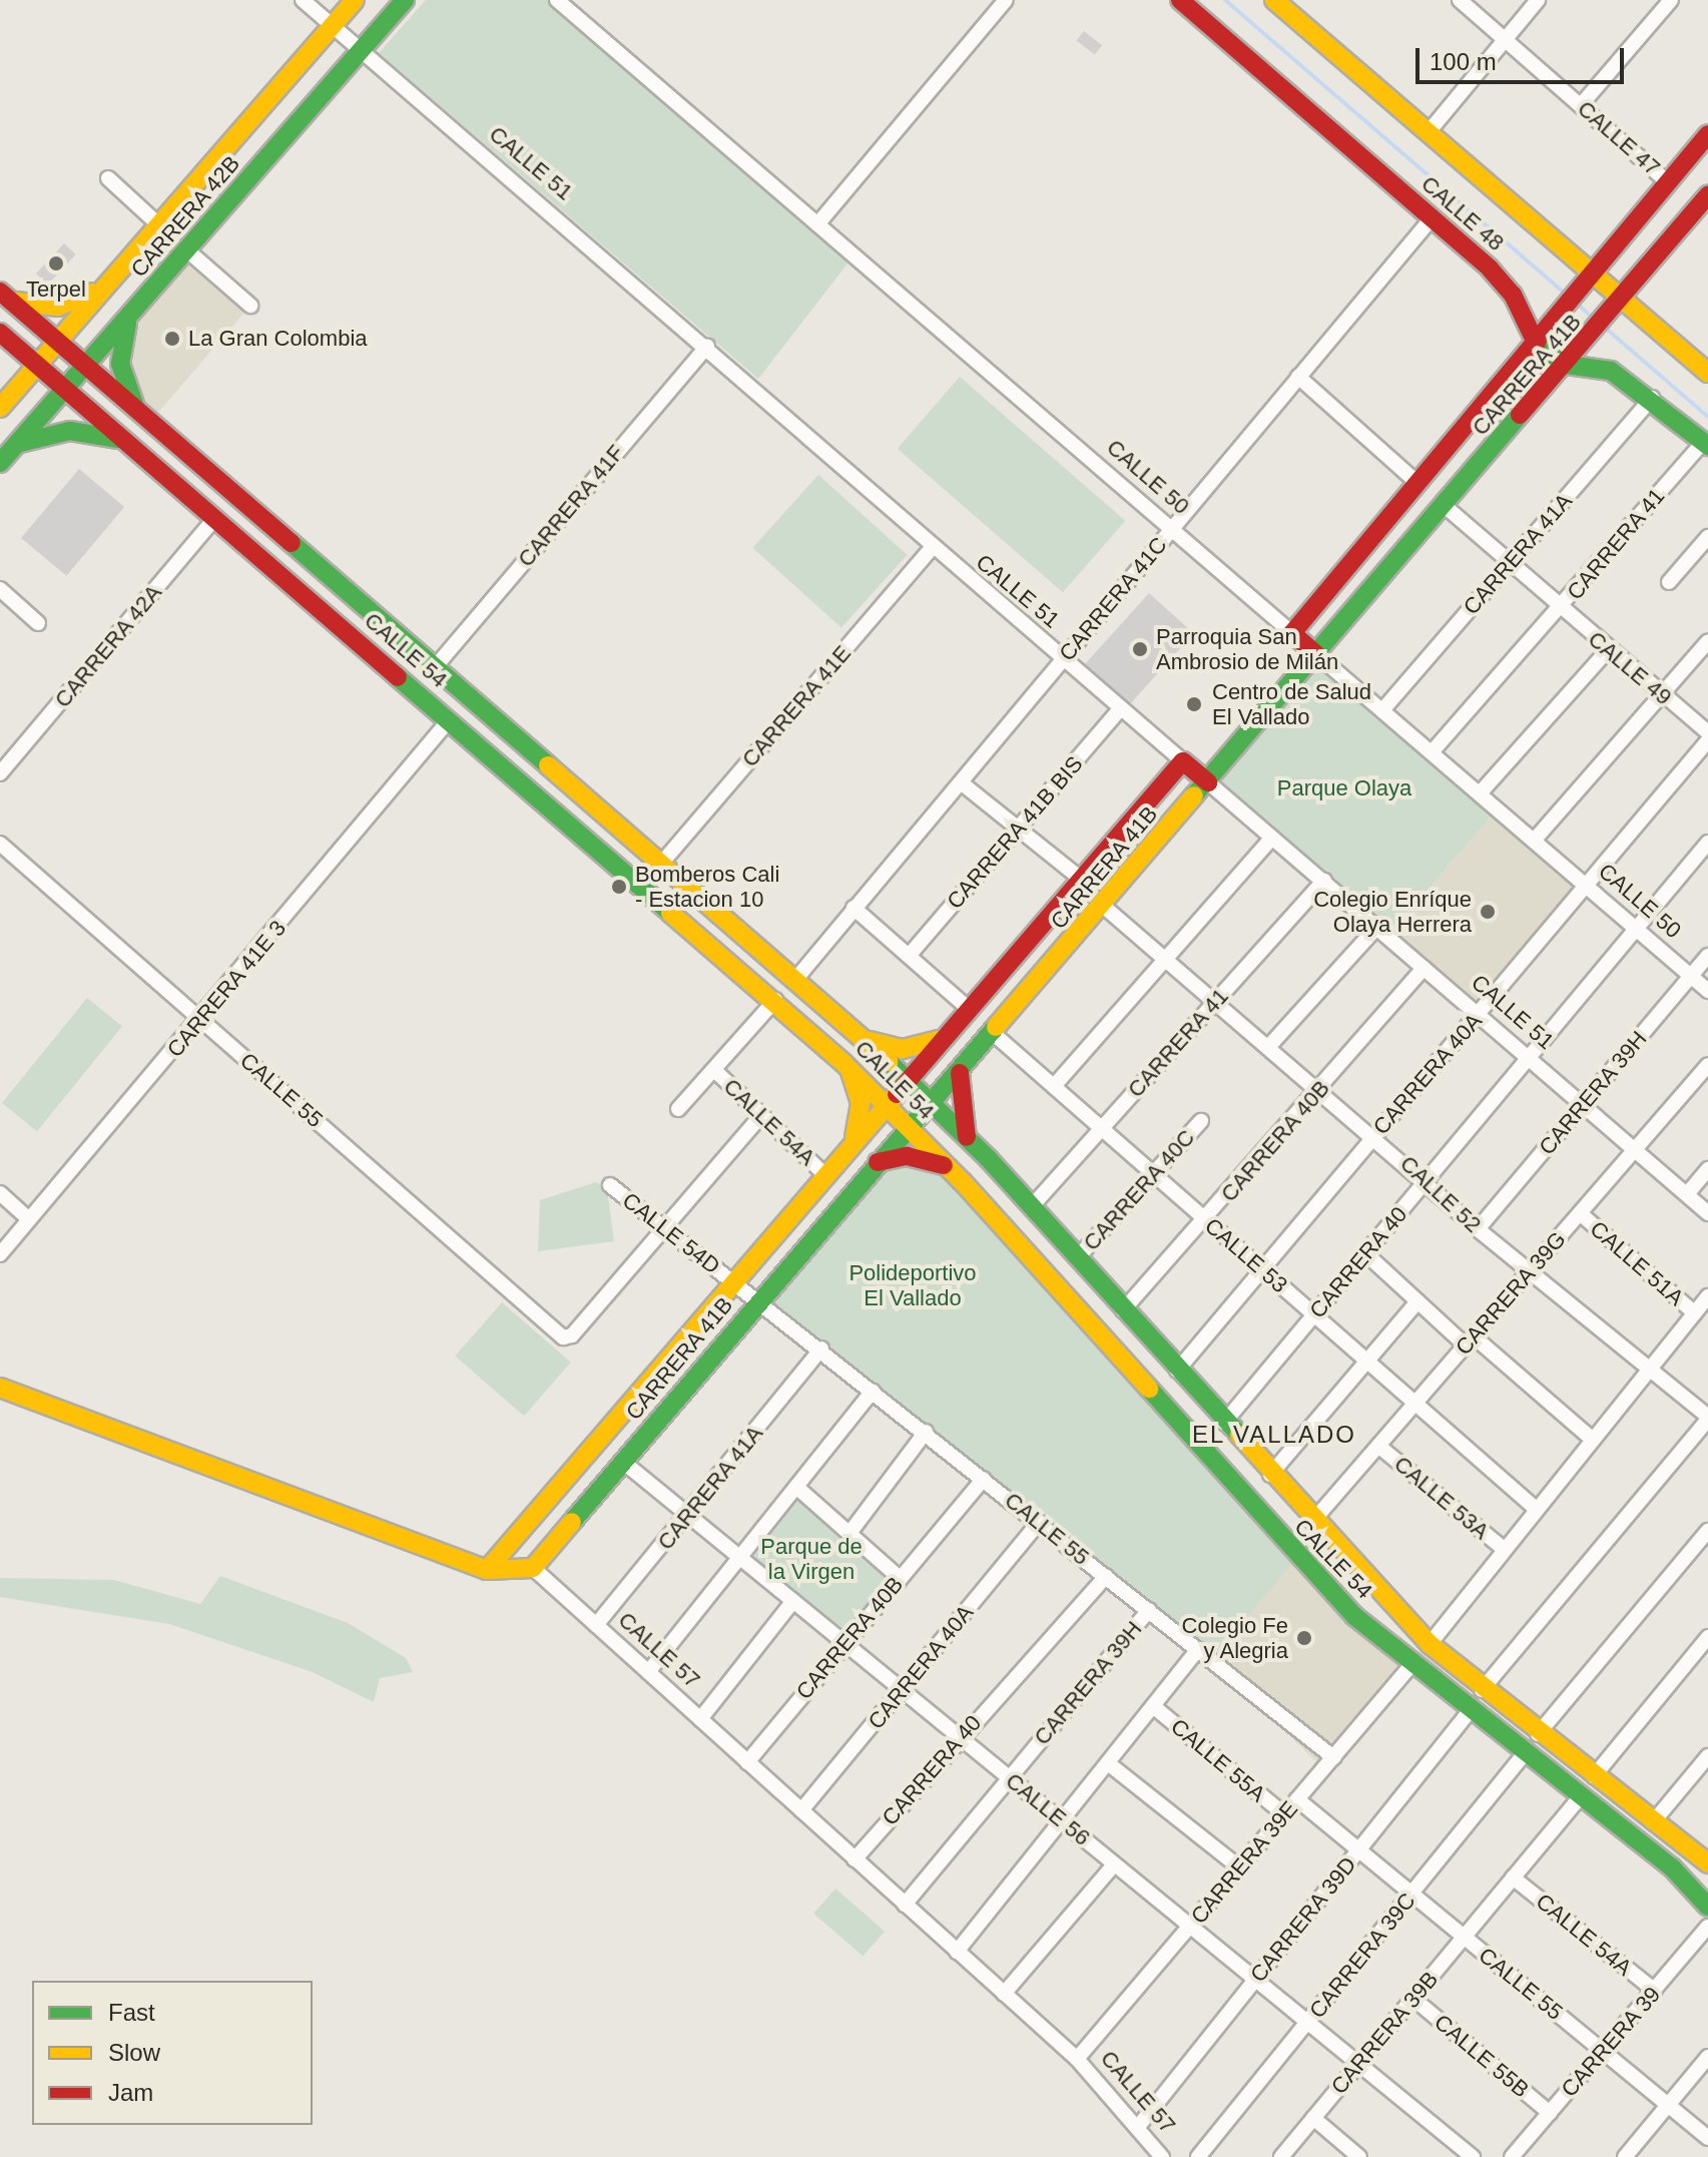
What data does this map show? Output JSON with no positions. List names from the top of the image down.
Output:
{
  "streets": {
    "street": [
      "CALLE 47",
      "CALLE 51",
      "CALLE 48",
      "CARRERA 42B",
      "CARRERA 41B",
      "CALLE 50",
      "CARRERA 41F",
      "CARRERA 41",
      "CARRERA 41A",
      "CARRERA 41C",
      "CARRERA 42A",
      "CALLE 54",
      "CALLE 49",
      "CARRERA 41E",
      "CARRERA 41B BIS",
      "CARRERA 41E 3",
      "CARRERA 40A",
      "CALLE 55",
      "CARRERA 39H",
      "CALLE 54A",
      "CARRERA 40B",
      "CARRERA 40C",
      "CALLE 52",
      "CALLE 54D",
      "CALLE 53",
      "CARRERA 40",
      "CALLE 51A",
      "CARRERA 39G",
      "CALLE 53A",
      "CALLE 57",
      "CALLE 55A",
      "CALLE 56",
      "CARRERA 39E",
      "CARRERA 39D",
      "CARRERA 39C",
      "CARRERA 39B",
      "CARRERA 39",
      "CALLE 55B"
    ]
  },
  "crossings": [
    ["CALLE 47", "CARRERA 41B"],
    ["CALLE 51", "CARRERA 42B"],
    ["CALLE 51", "CARRERA 41B"],
    ["CALLE 51", "CARRERA 41F"],
    ["CALLE 51", "CARRERA 41"],
    ["CALLE 51", "CARRERA 41C"],
    ["CALLE 51", "CARRERA 41E"],
    ["CALLE 51", "CARRERA 41B BIS"],
    ["CALLE 51", "CARRERA 40A"],
    ["CALLE 51", "CARRERA 39H"],
    ["CALLE 51", "CARRERA 40B"],
    ["CALLE 51", "CARRERA 40"],
    ["CALLE 51", "CARRERA 39G"],
    ["CALLE 48", "CARRERA 41B"],
    ["CALLE 48", "CARRERA 41C"],
    ["CARRERA 42B", "CALLE 54"],
    ["CARRERA 41B", "CALLE 50"],
    ["CARRERA 41B", "CALLE 54"],
    ["CARRERA 41B", "CALLE 49"],
    ["CARRERA 41B", "CALLE 55"],
    ["CARRERA 41B", "CALLE 54A"],
    ["CARRERA 41B", "CALLE 52"],
    ["CARRERA 41B", "CALLE 54D"],
    ["CARRERA 41B", "CALLE 53"],
    ["CARRERA 41B", "CALLE 57"],
    ["CARRERA 41B", "CALLE 56"],
    ["CALLE 50", "CARRERA 41"],
    ["CALLE 50", "CARRERA 41A"],
    ["CALLE 50", "CARRERA 41C"],
    ["CALLE 50", "CARRERA 40A"],
    ["CALLE 50", "CARRERA 39H"],
    ["CALLE 50", "CARRERA 40"],
    ["CARRERA 41F", "CALLE 54"],
    ["CARRERA 41", "CALLE 54"],
    ["CARRERA 41", "CALLE 49"],
    ["CARRERA 41", "CALLE 52"],
    ["CARRERA 41", "CALLE 53"],
    ["CARRERA 41A", "CALLE 49"],
    ["CARRERA 41A", "CALLE 55"],
    ["CARRERA 41A", "CALLE 57"],
    ["CARRERA 41A", "CALLE 56"],
    ["CARRERA 41C", "CALLE 54"],
    ["CARRERA 42A", "CALLE 54"],
    ["CALLE 54", "CARRERA 41E"],
    ["CALLE 54", "CARRERA 41E 3"],
    ["CALLE 54", "CARRERA 40A"],
    ["CALLE 54", "CARRERA 40B"],
    ["CALLE 54", "CARRERA 40C"],
    ["CALLE 54", "CARRERA 40"],
    ["CALLE 54", "CARRERA 39G"],
    ["CALLE 54", "CARRERA 39E"],
    ["CALLE 54", "CARRERA 39D"],
    ["CALLE 54", "CARRERA 39C"],
    ["CALLE 54", "CARRERA 39B"],
    ["CARRERA 41E 3", "CALLE 55"],
    ["CARRERA 40A", "CALLE 55"],
    ["CARRERA 40A", "CALLE 52"],
    ["CARRERA 40A", "CALLE 53"],
    ["CARRERA 40A", "CALLE 57"],
    ["CARRERA 40A", "CALLE 56"],
    ["CALLE 55", "CARRERA 39H"],
    ["CALLE 55", "CARRERA 40B"],
    ["CALLE 55", "CALLE 54D"],
    ["CALLE 55", "CARRERA 40"],
    ["CALLE 55", "CARRERA 39E"],
    ["CALLE 55", "CARRERA 39D"],
    ["CALLE 55", "CARRERA 39C"],
    ["CALLE 55", "CARRERA 39B"],
    ["CALLE 55", "CARRERA 39"],
    ["CARRERA 39H", "CALLE 52"],
    ["CARRERA 39H", "CALLE 57"],
    ["CARRERA 39H", "CALLE 56"],
    ["CALLE 54A", "CARRERA 39B"],
    ["CALLE 54A", "CARRERA 39"],
    ["CARRERA 40B", "CALLE 52"],
    ["CARRERA 40B", "CALLE 53"],
    ["CARRERA 40B", "CALLE 57"],
    ["CARRERA 40B", "CALLE 56"],
    ["CARRERA 40C", "CALLE 53"],
    ["CALLE 52", "CARRERA 40"],
    ["CALLE 52", "CARRERA 39G"],
    ["CALLE 53", "CARRERA 40"],
    ["CALLE 53", "CARRERA 39G"],
    ["CARRERA 40", "CALLE 57"],
    ["CARRERA 40", "CALLE 56"],
    ["CALLE 51A", "CARRERA 39G"],
    ["CARRERA 39G", "CALLE 53A"],
    ["CALLE 57", "CARRERA 39E"],
    ["CALLE 57", "CARRERA 39D"],
    ["CALLE 55A", "CARRERA 39E"],
    ["CALLE 56", "CARRERA 39E"],
    ["CALLE 56", "CARRERA 39D"],
    ["CALLE 56", "CARRERA 39C"],
    ["CALLE 56", "CARRERA 39B"],
    ["CARRERA 39B", "CALLE 55B"],
    ["CARRERA 39", "CALLE 55B"]
  ],
  "districts": ["EL VALLADO"],
  "parks": ["Parque Olaya", "Polideportivo El Vallado", "Parque de la Virgen"],
  "places": [
    "Terpel",
    "La Gran Colombia",
    "Parroquia San Ambrosio de Milán",
    "Centro de Salud El Vallado",
    "Bomberos Cali - Estacion 10",
    "Colegio Enríque Olaya Herrera",
    "Colegio Fe y Alegria"
  ],
  "legend": ["Fast", "Slow", "Jam"],
  "scale_bar": "100 m"
}
